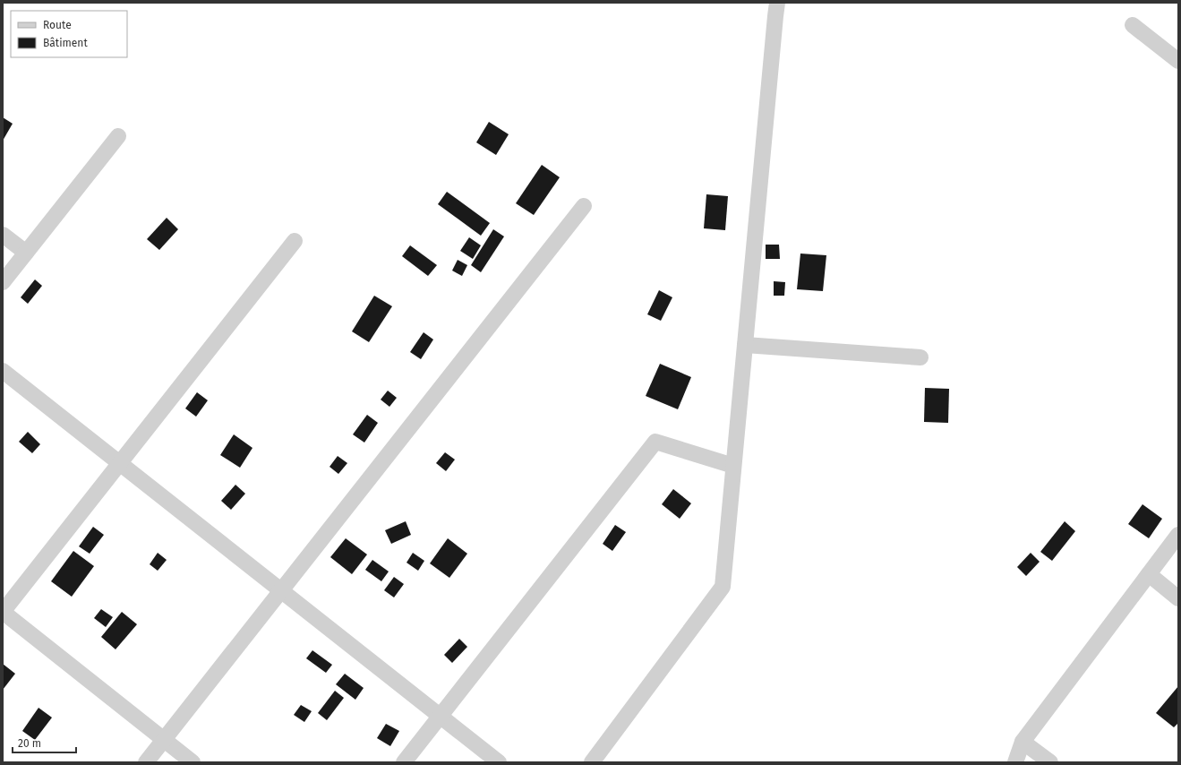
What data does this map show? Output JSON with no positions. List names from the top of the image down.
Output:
{
  "legend": ["Route", "Bâtiment"],
  "scale_bar": "20 m"
}
